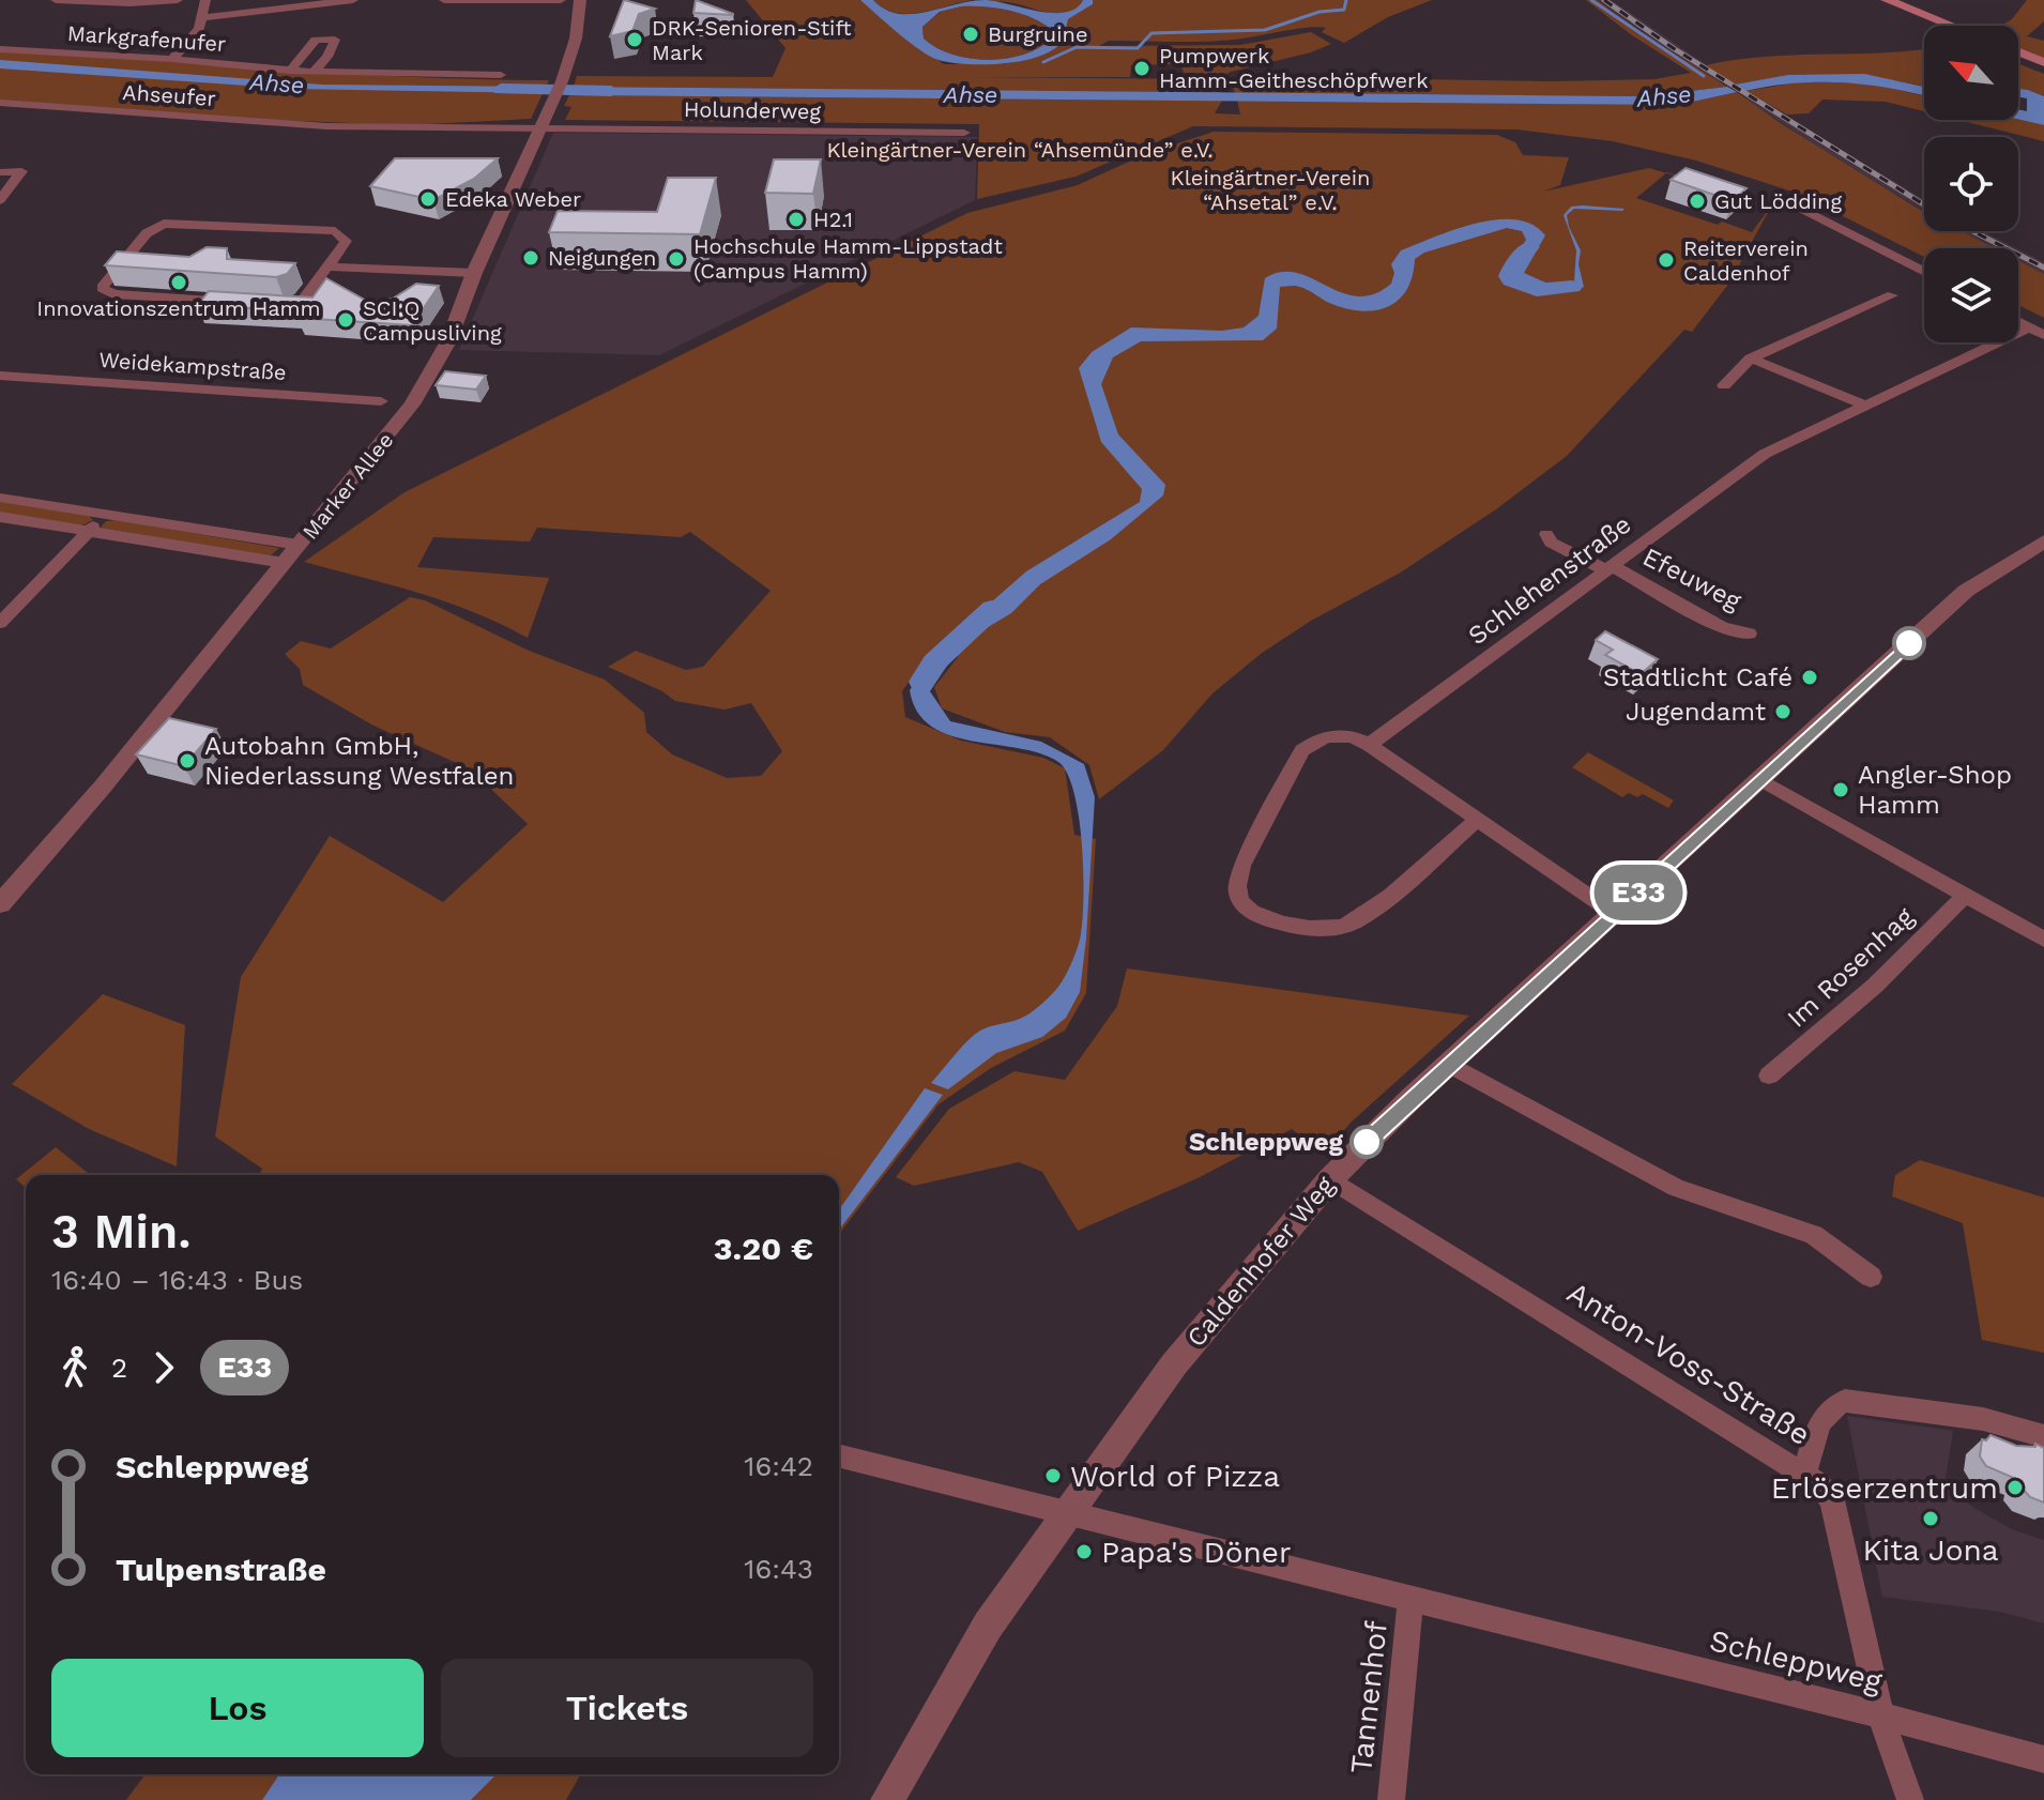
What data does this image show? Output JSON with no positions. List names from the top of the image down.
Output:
{
  "streets": {
    "street": [
      "Markgrafenufer",
      "Ahseufer",
      "Holunderweg",
      "Weidekampstraße",
      "Marker Allee",
      "Efeuweg",
      "Schlehenstraße",
      "Im Rosenhag",
      "Caldenhofer Weg",
      "Anton-Voss-Straße",
      "Schleppweg",
      "Tannenhof"
    ]
  },
  "crossings": [
    ["Ahseufer", "Holunderweg"],
    ["Ahseufer", "Marker Allee"],
    ["Holunderweg", "Marker Allee"],
    ["Efeuweg", "Schlehenstraße"],
    ["Caldenhofer Weg", "Anton-Voss-Straße"],
    ["Caldenhofer Weg", "Schleppweg"],
    ["Anton-Voss-Straße", "Schleppweg"],
    ["Schleppweg", "Tannenhof"]
  ],
  "water": ["Ahse"],
  "parks": ["Kleingärtner-Verein “Ahsemünde” e.V.", "Kleingärtner-Verein “Ahsetal” e.V."],
  "places": [
    "Burgruine",
    "DRK-Senioren-Stift Mark",
    "Pumpwerk Hamm-Geitheschöpfwerk",
    "Edeka Weber",
    "Gut Lödding",
    "H2.1",
    "Neigungen",
    "Hochschule Hamm-Lippstadt (Campus Hamm)",
    "Reiterverein Caldenhof",
    "Innovationszentrum Hamm",
    "SCI:Q Campusliving",
    "Stadtlicht Café",
    "Jugendamt",
    "Autobahn GmbH, Niederlassung Westfalen",
    "Angler-Shop Hamm",
    "Schleppweg",
    "World of Pizza",
    "Erlöserzentrum",
    "Kita Jona",
    "Papa's Döner"
  ],
  "lines": ["bus line E33"],
  "north": "top left",
  "page": {
    "on_map": "E33",
    "heading": ["3 Min.", "16:40 – 16:43 · Bus", "3.20 €"],
    "legs": ["2", "E33"],
    "list": [
      {
        "name": "Schleppweg",
        "value": "16:42"
      },
      {
        "name": "Tulpenstraße",
        "value": "16:43"
      }
    ],
    "buttons": ["Los", "Tickets"]
  }
}
